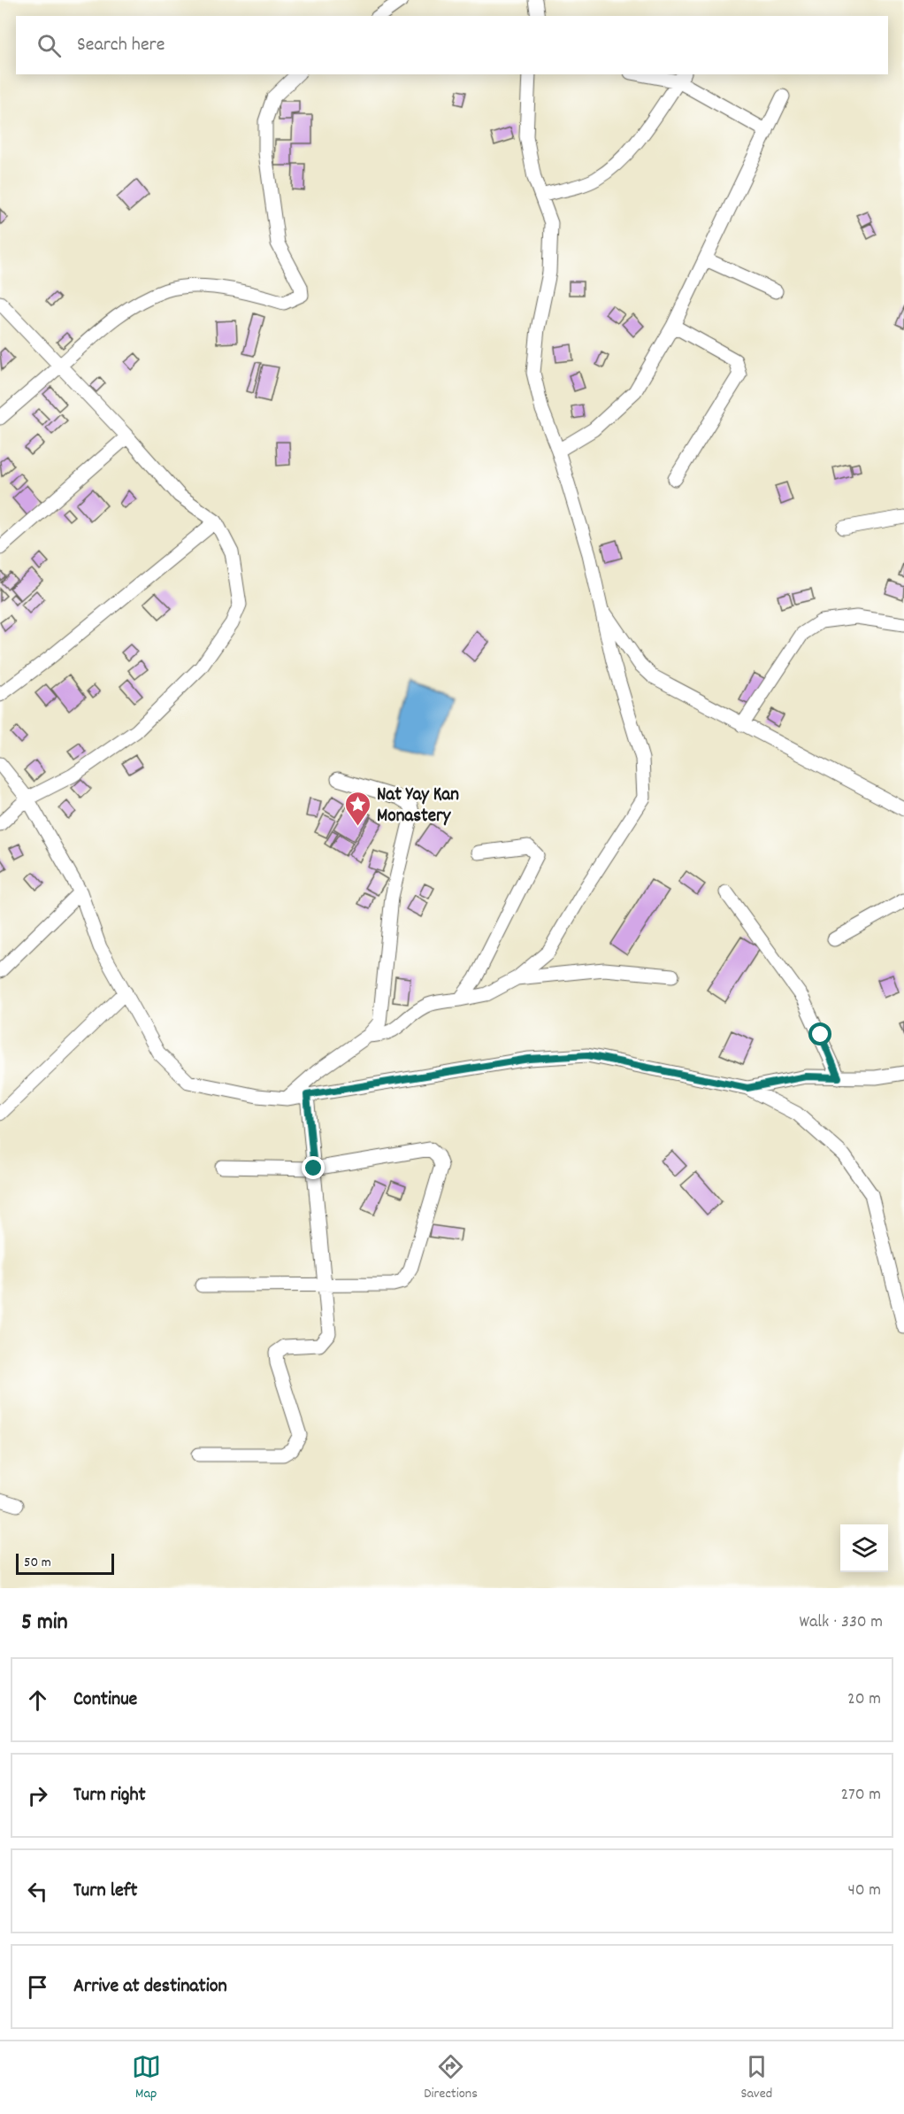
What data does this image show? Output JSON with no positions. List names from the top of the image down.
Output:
{
  "places": {
    "place": ["Nat Yay Kan Monastery"]
  },
  "scale_bar": "50 m",
  "page": {
    "search": "Search here",
    "scale": "50 m",
    "heading": ["5 min", "Walk · 330 m"],
    "list": [
      ["Continue", "20 m"],
      ["Turn right", "270 m"],
      ["Turn left", "40 m"],
      "Arrive at destination"
    ],
    "nav": ["Map", "Directions", "Saved"]
  }
}
